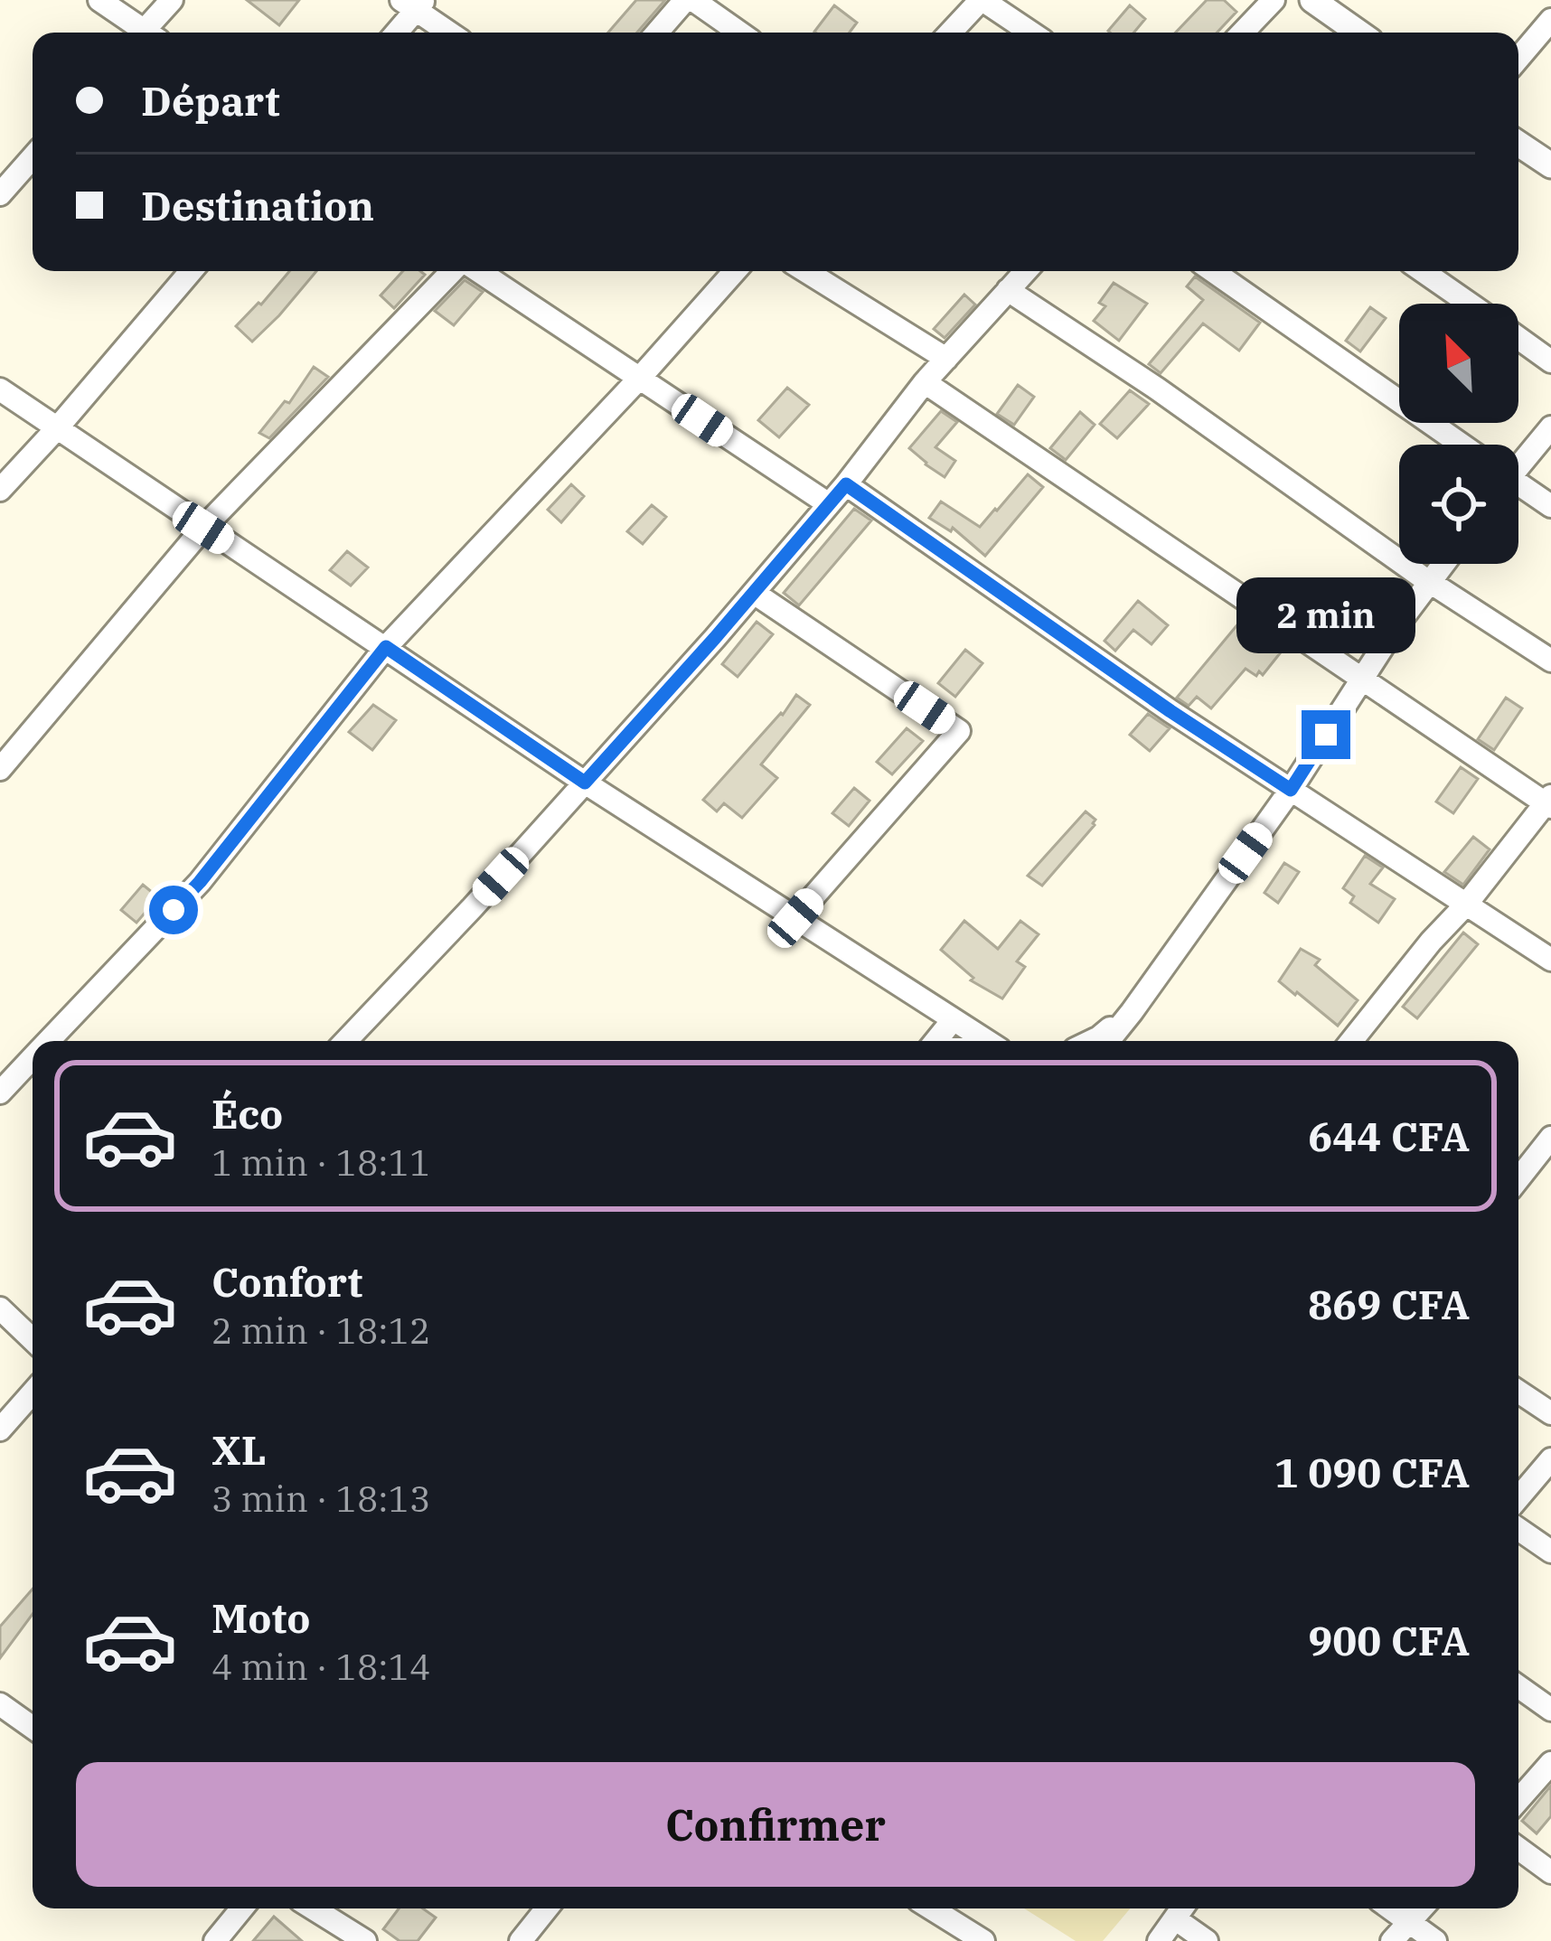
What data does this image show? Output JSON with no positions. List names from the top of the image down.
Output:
{
  "north": "top left",
  "page": {
    "banner": ["Départ", "Destination"],
    "bubble": "2 min",
    "list": [
      {
        "name": "Éco",
        "note": "1 min · 18:11",
        "value": "644 CFA"
      },
      {
        "name": "Confort",
        "note": "2 min · 18:12",
        "value": "869 CFA"
      },
      {
        "name": "XL",
        "note": "3 min · 18:13",
        "value": "1 090 CFA"
      },
      {
        "name": "Moto",
        "note": "4 min · 18:14",
        "value": "900 CFA"
      }
    ],
    "buttons": "Confirmer"
  }
}
